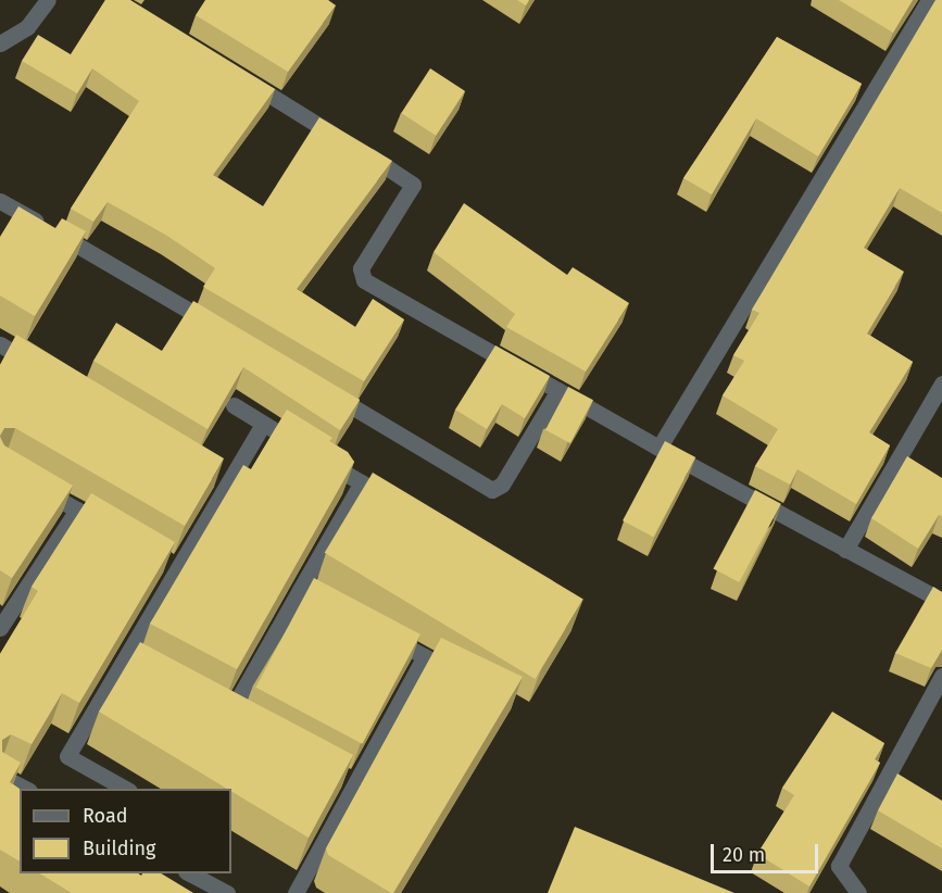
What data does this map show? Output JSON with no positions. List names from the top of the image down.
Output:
{
  "legend": ["Road", "Building"],
  "scale_bar": "20 m"
}
